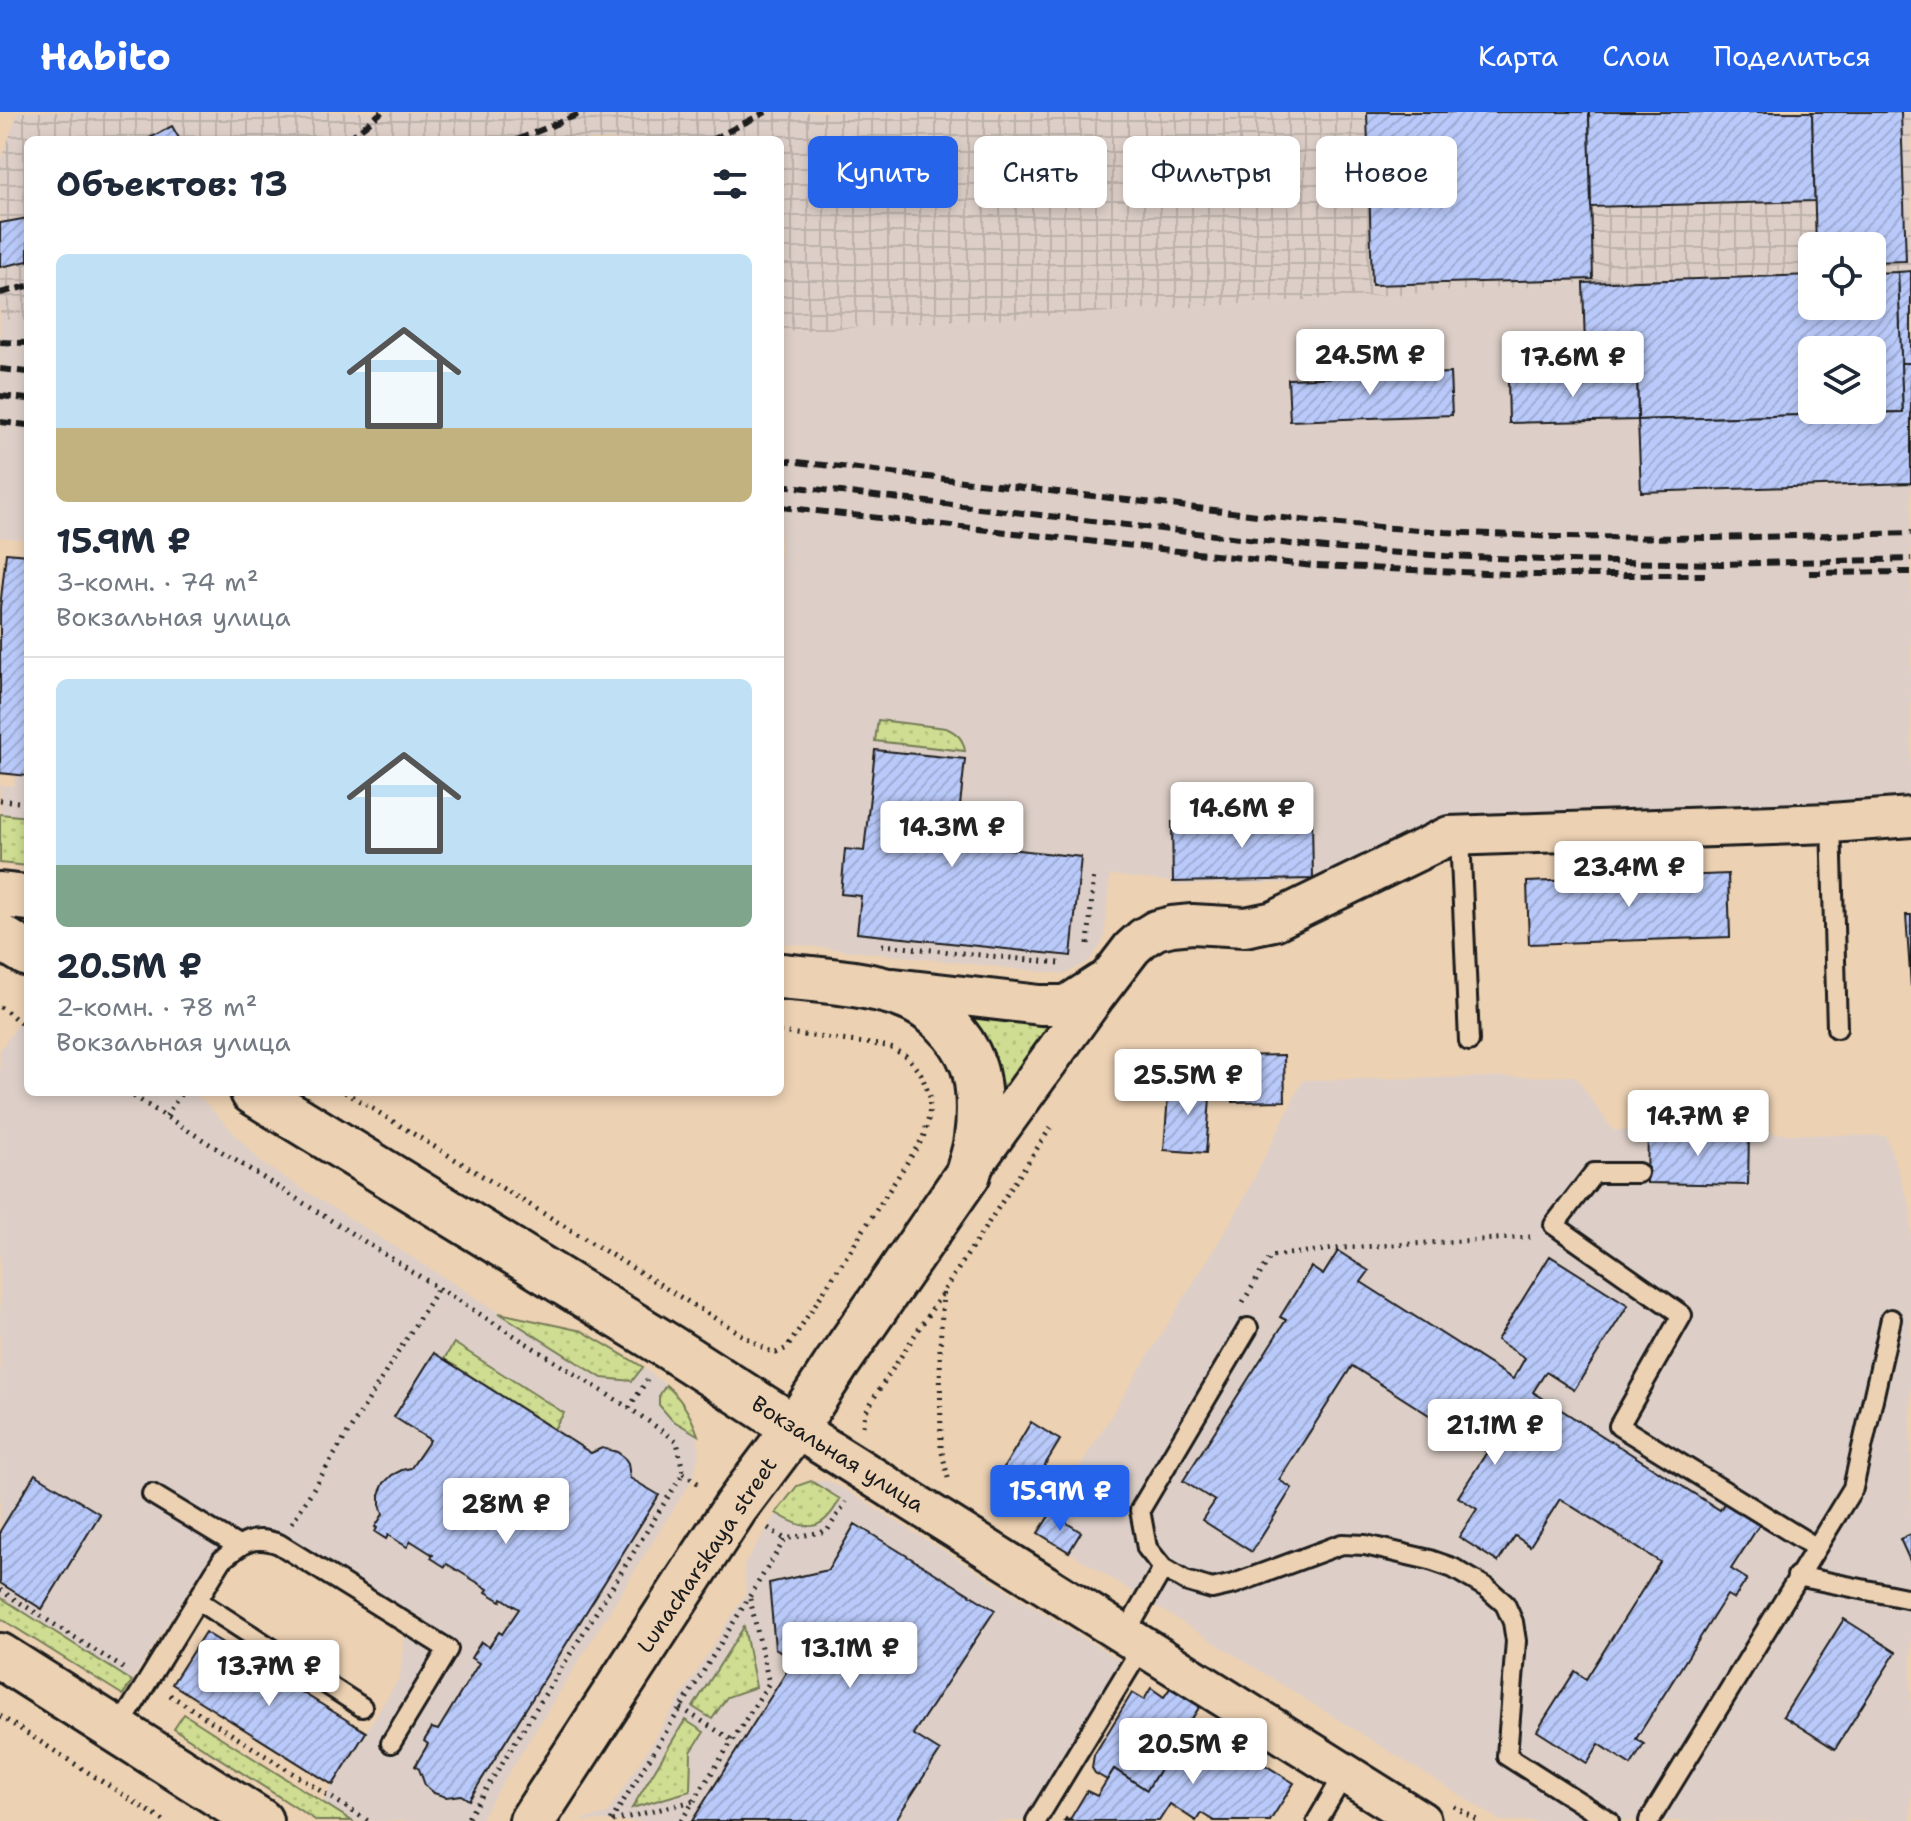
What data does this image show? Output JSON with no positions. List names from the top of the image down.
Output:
{
  "streets": {
    "street": ["Вокзальная улица", "Lunacharskaya street"]
  },
  "crossings": [
    ["Вокзальная улица", "Lunacharskaya street"]
  ],
  "page": {
    "header": "Habito",
    "nav": ["Карта", "Слои", "Поделиться"],
    "chip": [
      "Купить",
      "Снять",
      "Фильтры",
      "Новое"
    ],
    "heading": "Объектов: 13",
    "list": [
      {
        "name": "15.9M ₽",
        "note": "3-комн. · 74 m² · Вокзальная улица"
      },
      {
        "name": "20.5M ₽",
        "note": "2-комн. · 78 m² · Вокзальная улица"
      }
    ],
    "price": [
      "24.5M ₽",
      "17.6M ₽",
      "14.6M ₽",
      "14.3M ₽",
      "23.4M ₽",
      "25.5M ₽",
      "14.7M ₽",
      "21.1M ₽",
      "15.9M ₽",
      "28M ₽",
      "13.1M ₽",
      "13.7M ₽",
      "20.5M ₽"
    ]
  }
}
